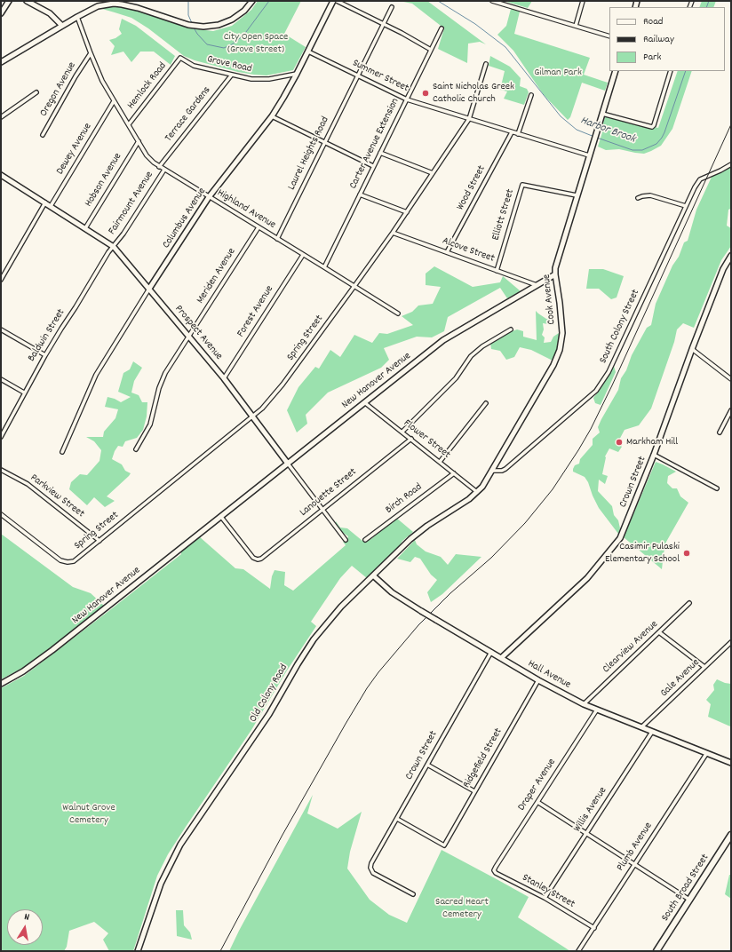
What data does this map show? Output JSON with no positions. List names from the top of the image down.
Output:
{
  "streets": {
    "main road": [
      "Columbus Avenue",
      "Cook Avenue",
      "Prospect Avenue",
      "New Hanover Avenue",
      "Crown Street",
      "Hall Avenue",
      "Old Colony Road",
      "South Broad Street"
    ],
    "street": [
      "Grove Road",
      "Summer Street",
      "Hemlock Road",
      "Oregon Avenue",
      "Terrace Gardens",
      "Carter Avenue Extension",
      "Dewey Avenue",
      "Laurel Heights Road",
      "Hobson Avenue",
      "Wood Street",
      "Fairmount Avenue",
      "Highland Avenue",
      "Elliott Street",
      "Alcove Street",
      "Meriden Avenue",
      "Forest Avenue",
      "South Colony Street",
      "Baldwin Street",
      "Spring Street",
      "Flower Street",
      "Lanouette Street",
      "Parkview Street",
      "Birch Road",
      "Clearview Avenue",
      "Gale Avenue",
      "Ridgefield Street",
      "Draper Avenue",
      "Willis Avenue",
      "Plumb Avenue",
      "Stanley Street"
    ]
  },
  "crossings": [
    ["Grove Road", "Hemlock Road"],
    ["Grove Road", "Terrace Gardens"],
    ["Grove Road", "Columbus Avenue"],
    ["Summer Street", "Carter Avenue Extension"],
    ["Summer Street", "Laurel Heights Road"],
    ["Summer Street", "Wood Street"],
    ["Summer Street", "Columbus Avenue"],
    ["Summer Street", "Cook Avenue"],
    ["Summer Street", "Spring Street"],
    ["Hemlock Road", "Highland Avenue"],
    ["Oregon Avenue", "Highland Avenue"],
    ["Terrace Gardens", "Highland Avenue"],
    ["Carter Avenue Extension", "Highland Avenue"],
    ["Dewey Avenue", "Highland Avenue"],
    ["Dewey Avenue", "Prospect Avenue"],
    ["Laurel Heights Road", "Highland Avenue"],
    ["Hobson Avenue", "Highland Avenue"],
    ["Hobson Avenue", "Prospect Avenue"],
    ["Wood Street", "Alcove Street"],
    ["Fairmount Avenue", "Highland Avenue"],
    ["Fairmount Avenue", "Prospect Avenue"],
    ["Fairmount Avenue", "Baldwin Street"],
    ["Highland Avenue", "Columbus Avenue"],
    ["Highland Avenue", "Meriden Avenue"],
    ["Highland Avenue", "Forest Avenue"],
    ["Highland Avenue", "Spring Street"],
    ["Elliott Street", "Alcove Street"],
    ["Elliott Street", "Cook Avenue"],
    ["Columbus Avenue", "Prospect Avenue"],
    ["Alcove Street", "Spring Street"],
    ["Alcove Street", "New Hanover Avenue"],
    ["Meriden Avenue", "Prospect Avenue"],
    ["Cook Avenue", "South Colony Street"],
    ["Cook Avenue", "New Hanover Avenue"],
    ["Cook Avenue", "Flower Street"],
    ["Cook Avenue", "Old Colony Road"],
    ["Forest Avenue", "Prospect Avenue"],
    ["Prospect Avenue", "Baldwin Street"],
    ["Prospect Avenue", "Spring Street"],
    ["Prospect Avenue", "New Hanover Avenue"],
    ["Prospect Avenue", "Lanouette Street"],
    ["Spring Street", "Parkview Street"],
    ["New Hanover Avenue", "Flower Street"],
    ["New Hanover Avenue", "Lanouette Street"],
    ["Flower Street", "Lanouette Street"],
    ["Flower Street", "Birch Road"],
    ["Flower Street", "Old Colony Road"],
    ["Crown Street", "Hall Avenue"],
    ["Crown Street", "Ridgefield Street"],
    ["Clearview Avenue", "Hall Avenue"],
    ["Hall Avenue", "Gale Avenue"],
    ["Hall Avenue", "Old Colony Road"],
    ["Hall Avenue", "Ridgefield Street"],
    ["Hall Avenue", "Draper Avenue"],
    ["Hall Avenue", "Willis Avenue"],
    ["Hall Avenue", "Plumb Avenue"],
    ["Draper Avenue", "Stanley Street"],
    ["Willis Avenue", "Stanley Street"],
    ["Plumb Avenue", "Stanley Street"]
  ],
  "water": ["Harbor Brook"],
  "parks": [
    "City Open Space (Grove Street)",
    "Gilman Park",
    "Walnut Grove Cemetery",
    "Sacred Heart Cemetery"
  ],
  "places": ["Saint Nicholas Greek Catholic Church", "Markham Hill", "Casimir Pulaski Elementary School"],
  "legend": ["Road", "Railway", "Park"],
  "north": "top"
}
